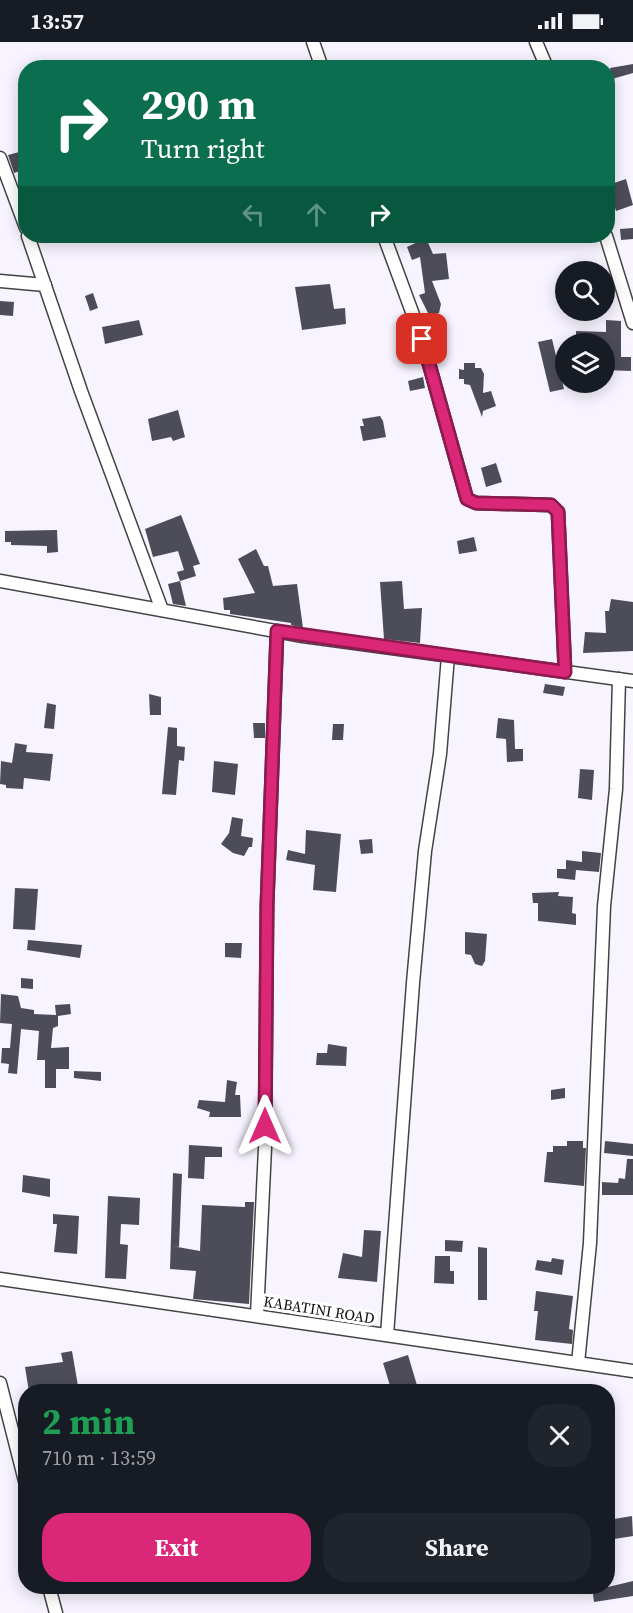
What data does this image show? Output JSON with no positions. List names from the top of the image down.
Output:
{
  "streets": {
    "street": ["KABATINI ROAD"]
  },
  "page": {
    "status": "13:57",
    "turn": ["290 m", "Turn right"],
    "heading": ["2 min", "710 m · 13:59"],
    "buttons": ["Exit", "Share"]
  }
}
